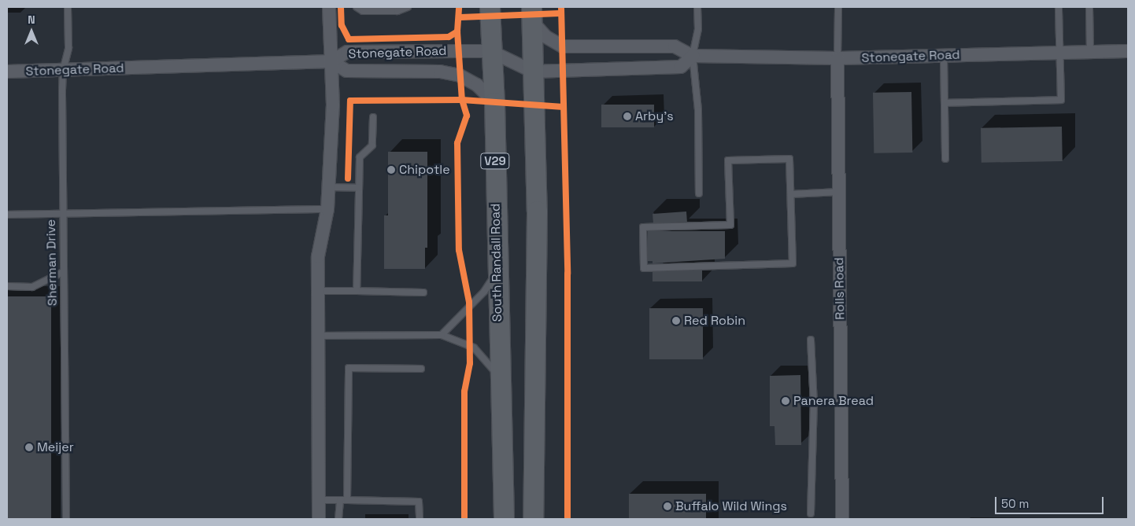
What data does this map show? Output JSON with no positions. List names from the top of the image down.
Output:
{
  "streets": {
    "main road": ["V29", "South Randall Road"],
    "street": ["Stonegate Road", "Rolls Road"],
    "lane": ["Sherman Drive"]
  },
  "crossings": [
    ["Stonegate Road", "Sherman Drive"],
    ["Stonegate Road", "South Randall Road"],
    ["Stonegate Road", "Rolls Road"]
  ],
  "places": [
    "Arby's",
    "Chipotle",
    "Red Robin",
    "Panera Bread",
    "Meijer",
    "Buffalo Wild Wings"
  ],
  "scale_bar": "50 m",
  "north": "top"
}
